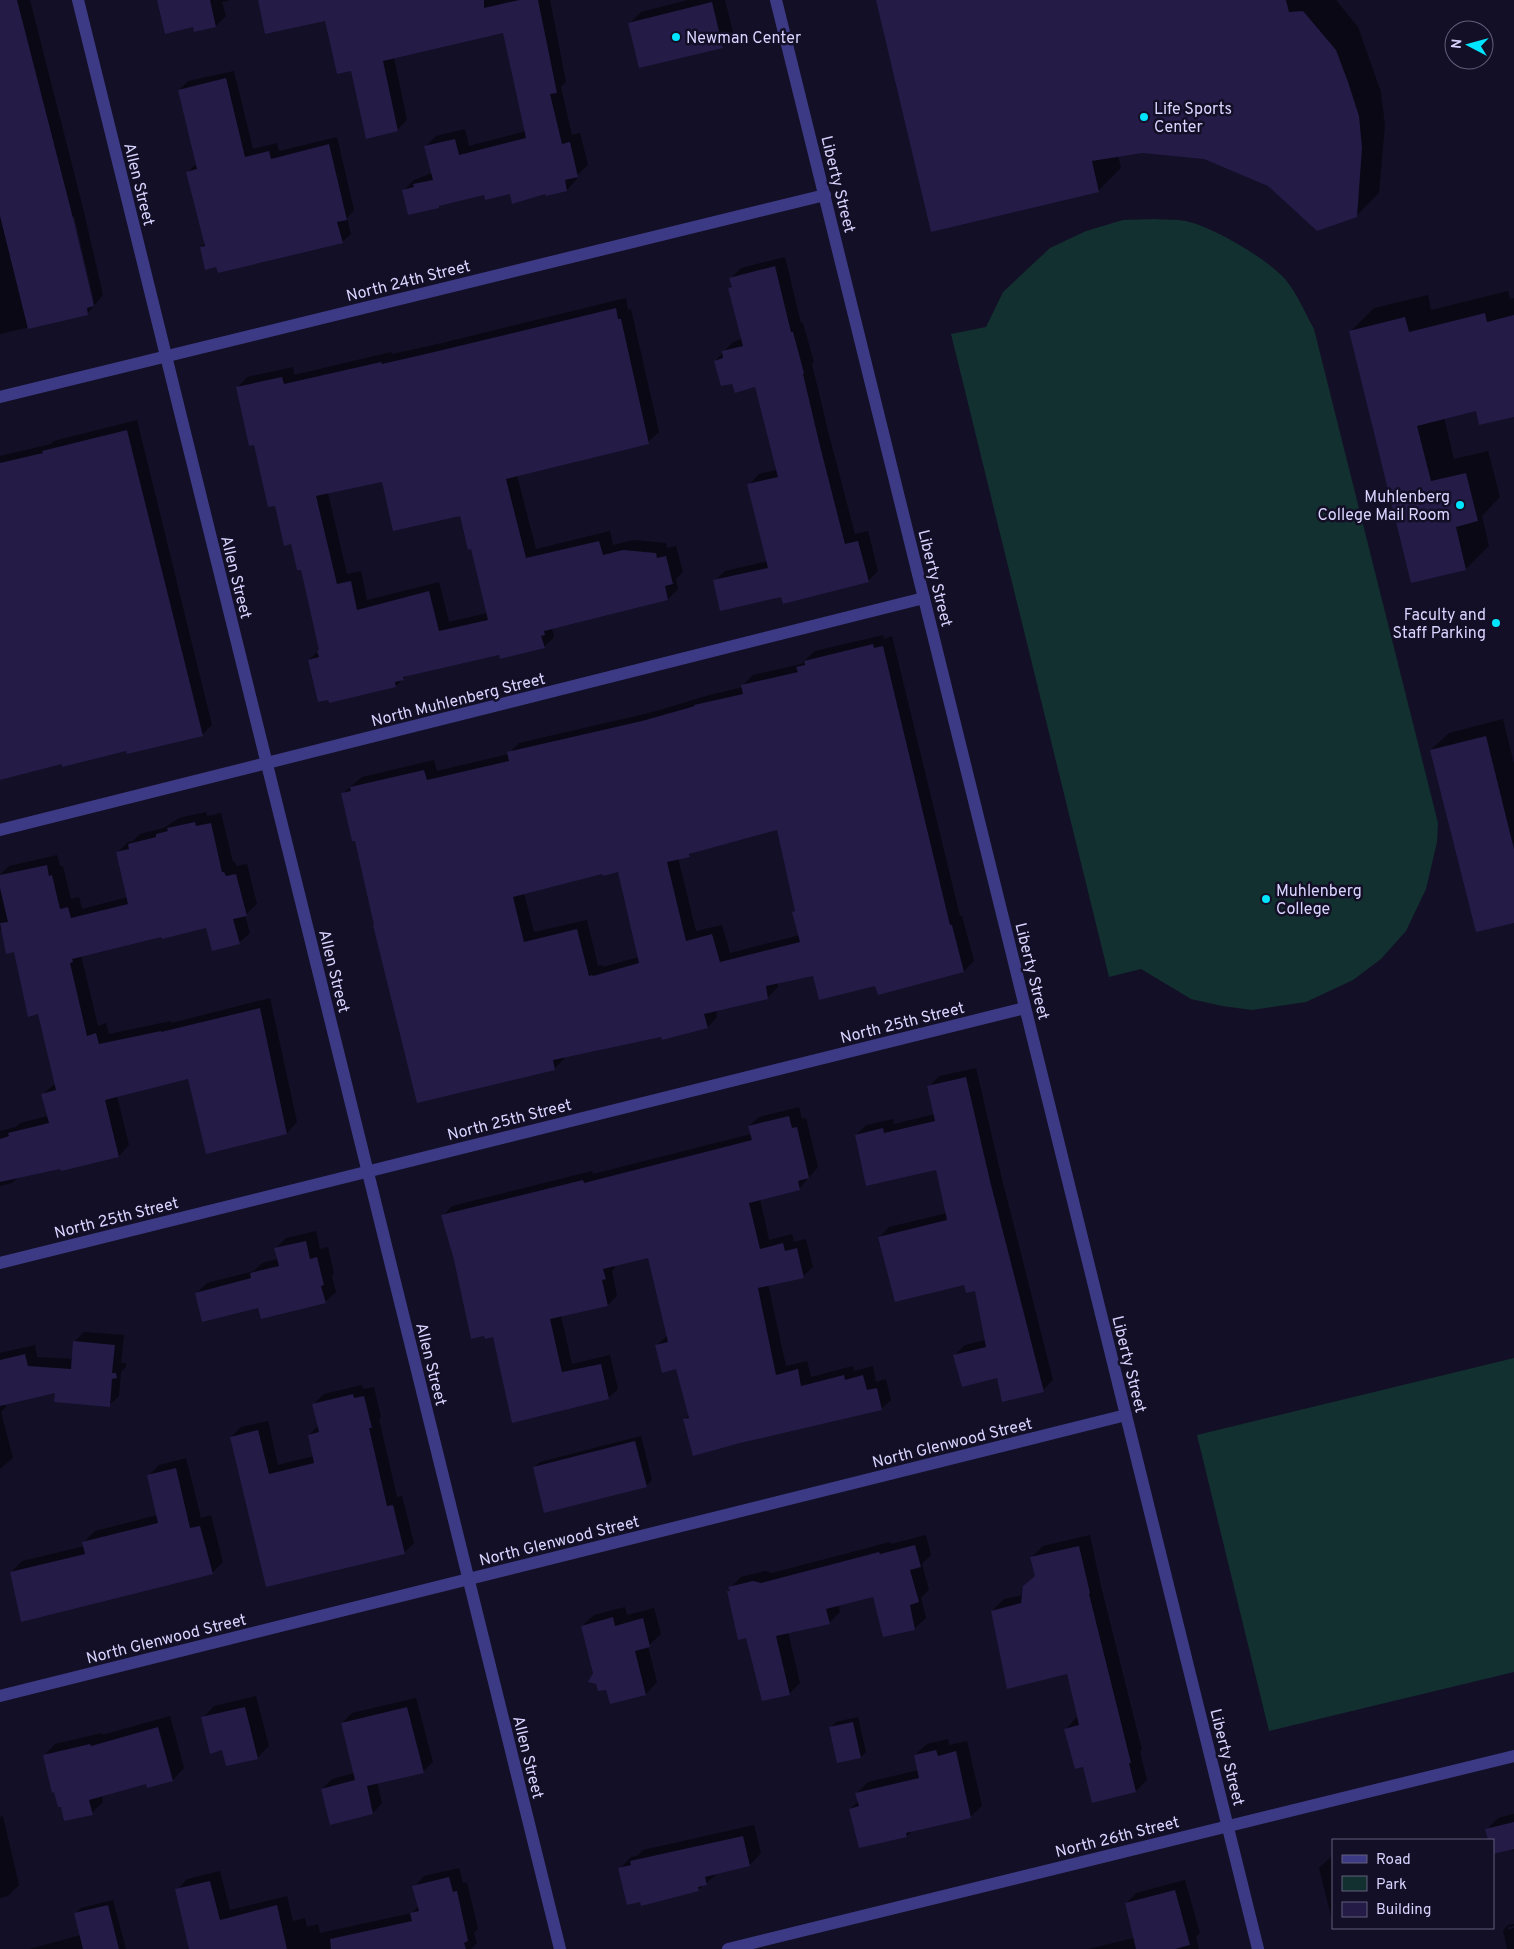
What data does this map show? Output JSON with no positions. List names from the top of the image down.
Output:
{
  "streets": {
    "street": [
      "Allen Street",
      "Liberty Street",
      "North 24th Street",
      "North Muhlenberg Street",
      "North 25th Street",
      "North Glenwood Street",
      "North 26th Street"
    ]
  },
  "crossings": [
    ["Allen Street", "North 24th Street"],
    ["Allen Street", "North Muhlenberg Street"],
    ["Allen Street", "North 25th Street"],
    ["Allen Street", "North Glenwood Street"],
    ["Liberty Street", "North 24th Street"],
    ["Liberty Street", "North Muhlenberg Street"],
    ["Liberty Street", "North 25th Street"],
    ["Liberty Street", "North Glenwood Street"],
    ["Liberty Street", "North 26th Street"]
  ],
  "places": [
    "Newman Center",
    "Life Sports Center",
    "Muhlenberg College Mail Room",
    "Faculty and Staff Parking",
    "Muhlenberg College"
  ],
  "legend": ["Road", "Park", "Building"],
  "north": "left"
}
